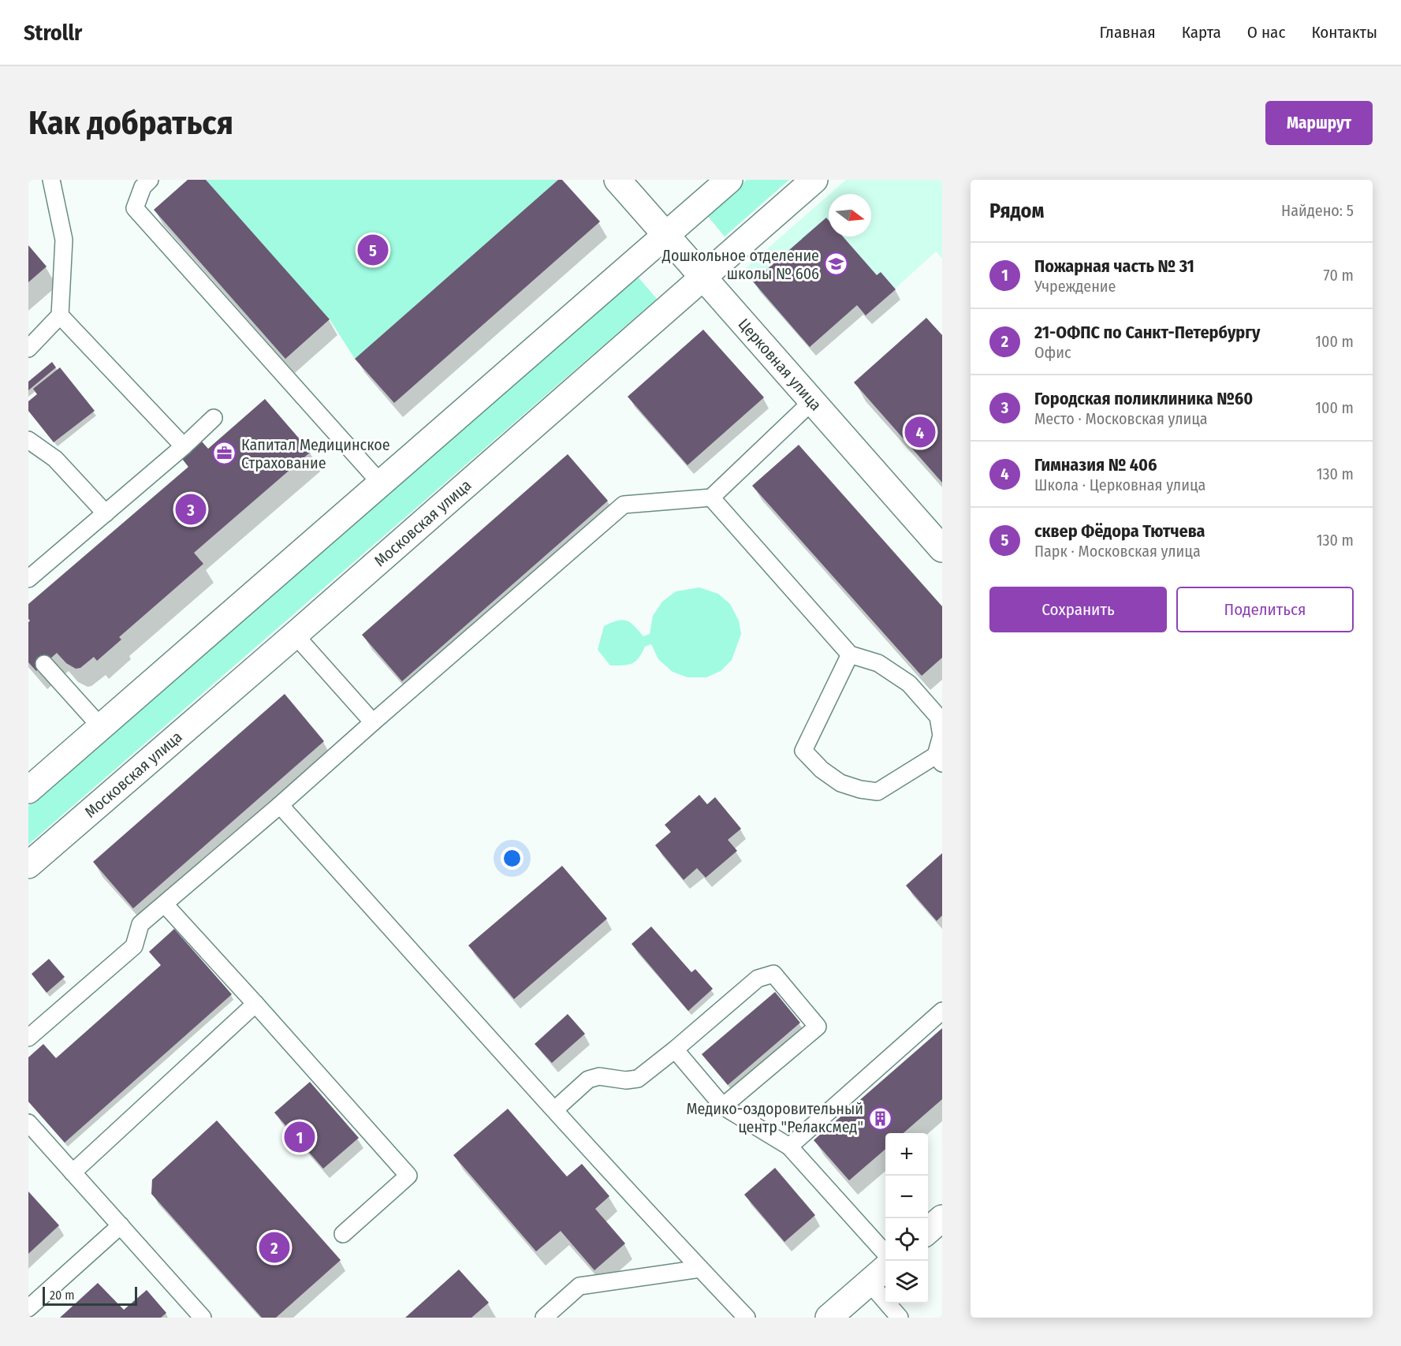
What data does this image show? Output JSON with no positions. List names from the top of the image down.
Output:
{
  "streets": {
    "street": ["Церковная улица", "Московская улица"]
  },
  "crossings": [
    ["Церковная улица", "Московская улица"]
  ],
  "places": {
    "school or university": ["Дошкольное отделение школы № 606"],
    "office": ["Капитал Медицинское Страхование"],
    "building": ["Медико-оздоровительный центр \"Релаксмед\""]
  },
  "scale_bar": "20 m",
  "north": "right",
  "page": {
    "header": "Strollr",
    "nav": [
      "Главная",
      "Карта",
      "О нас",
      "Контакты"
    ],
    "buttons": [
      "Маршрут",
      ["Сохранить", "Поделиться"]
    ],
    "title": "Как добраться",
    "heading": ["Рядом", "Найдено: 5"],
    "pins": [
      "5",
      "4",
      "3",
      "1",
      "2"
    ],
    "list": [
      {
        "mark": "1",
        "name": "Пожарная часть № 31",
        "note": "Учреждение",
        "value": "70 m"
      },
      {
        "mark": "2",
        "name": "21-ОФПС по Санкт-Петербургу",
        "note": "Офис",
        "value": "100 m"
      },
      {
        "mark": "3",
        "name": "Городская поликлиника №60",
        "note": "Место · Московская улица",
        "value": "100 m"
      },
      {
        "mark": "4",
        "name": "Гимназия № 406",
        "note": "Школа · Церковная улица",
        "value": "130 m"
      },
      {
        "mark": "5",
        "name": "сквер Фёдора Тютчева",
        "note": "Парк · Московская улица",
        "value": "130 m"
      }
    ],
    "map_buttons": ["+", "−"],
    "scale": "20 m"
  }
}
